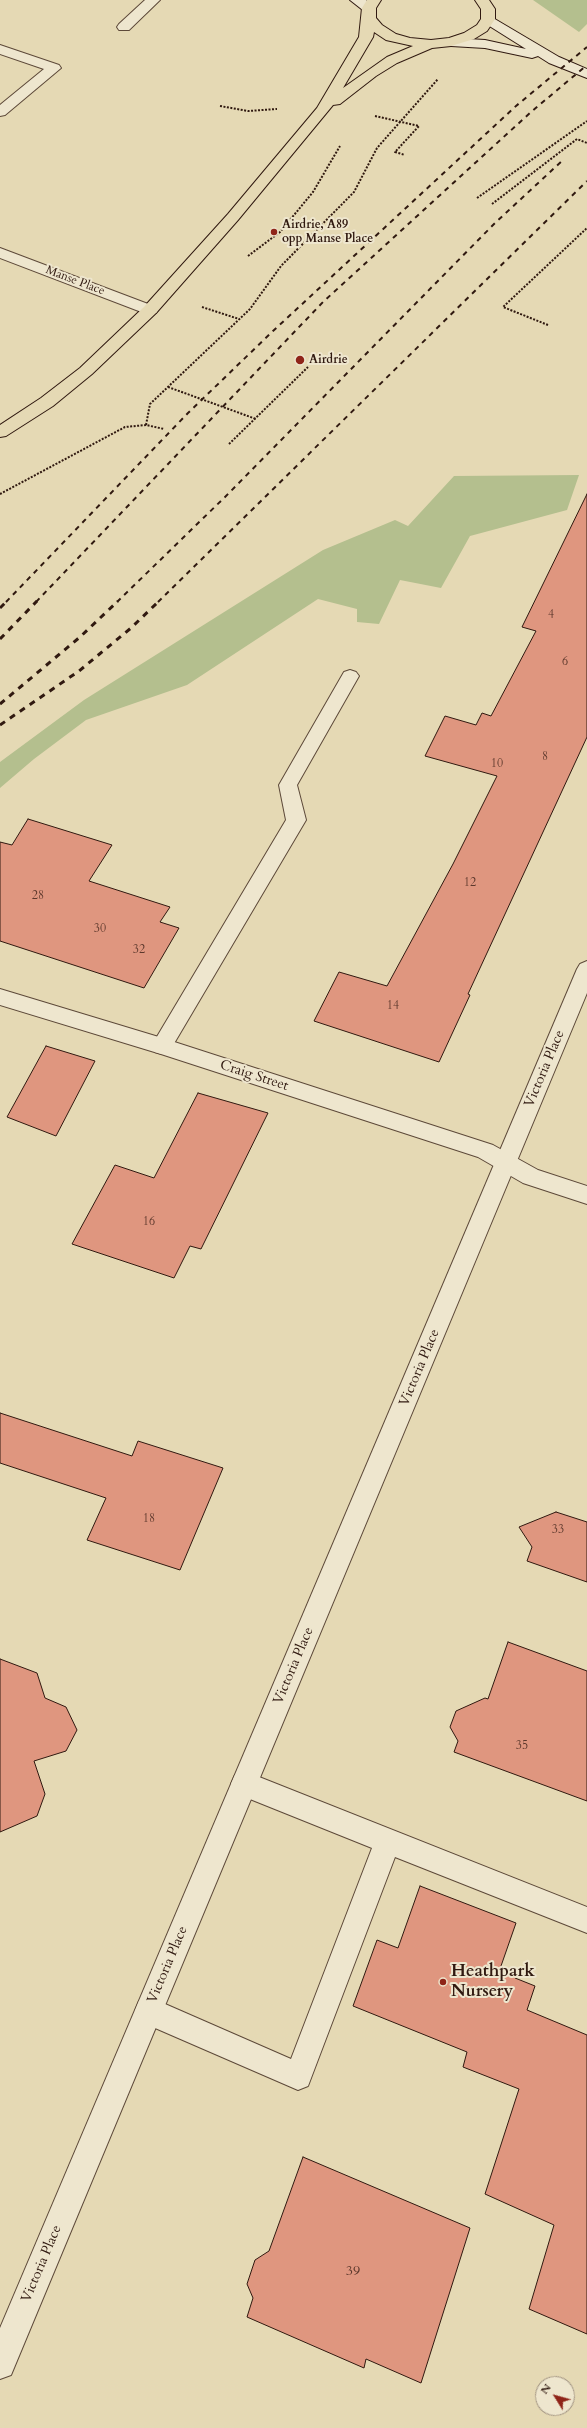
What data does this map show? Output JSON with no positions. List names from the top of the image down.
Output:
{
  "streets": {
    "street": ["Manse Place", "Victoria Place", "Craig Street"]
  },
  "crossings": [
    ["Victoria Place", "Craig Street"]
  ],
  "places": ["Airdrie, A89 opp Manse Place", "Airdrie", "Heathpark Nursery"],
  "house_numbers": [
    "4",
    "6",
    "8",
    "10",
    "12",
    "28",
    "30",
    "32",
    "14",
    "16",
    "18",
    "33",
    "35",
    "39"
  ],
  "north": "top left"
}
